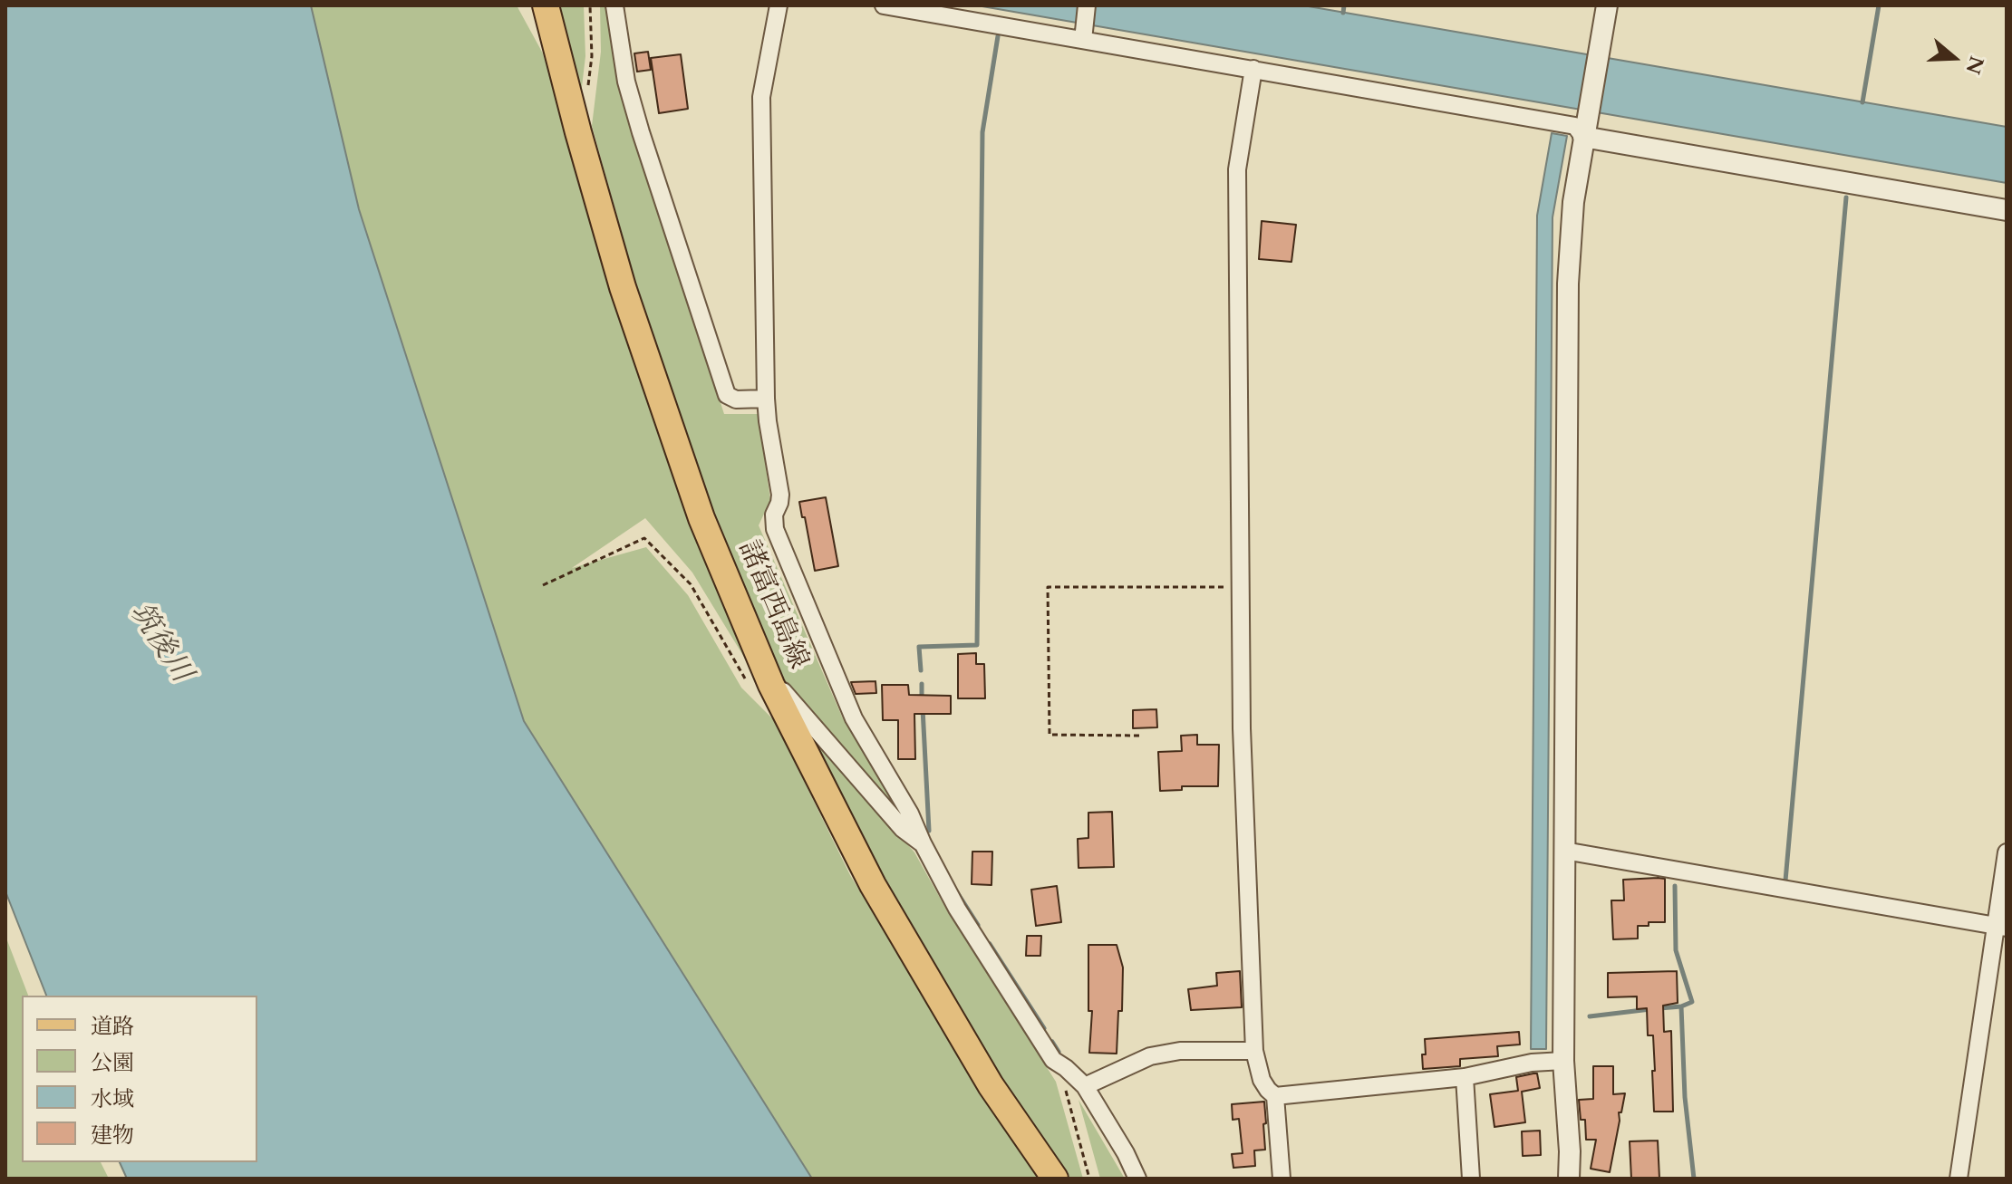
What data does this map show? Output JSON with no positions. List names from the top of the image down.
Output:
{
  "streets": {
    "main road": ["諸富西島線"]
  },
  "water": ["筑後川"],
  "legend": [
    "道路",
    "公園",
    "水域",
    "建物"
  ],
  "north": "right"
}
